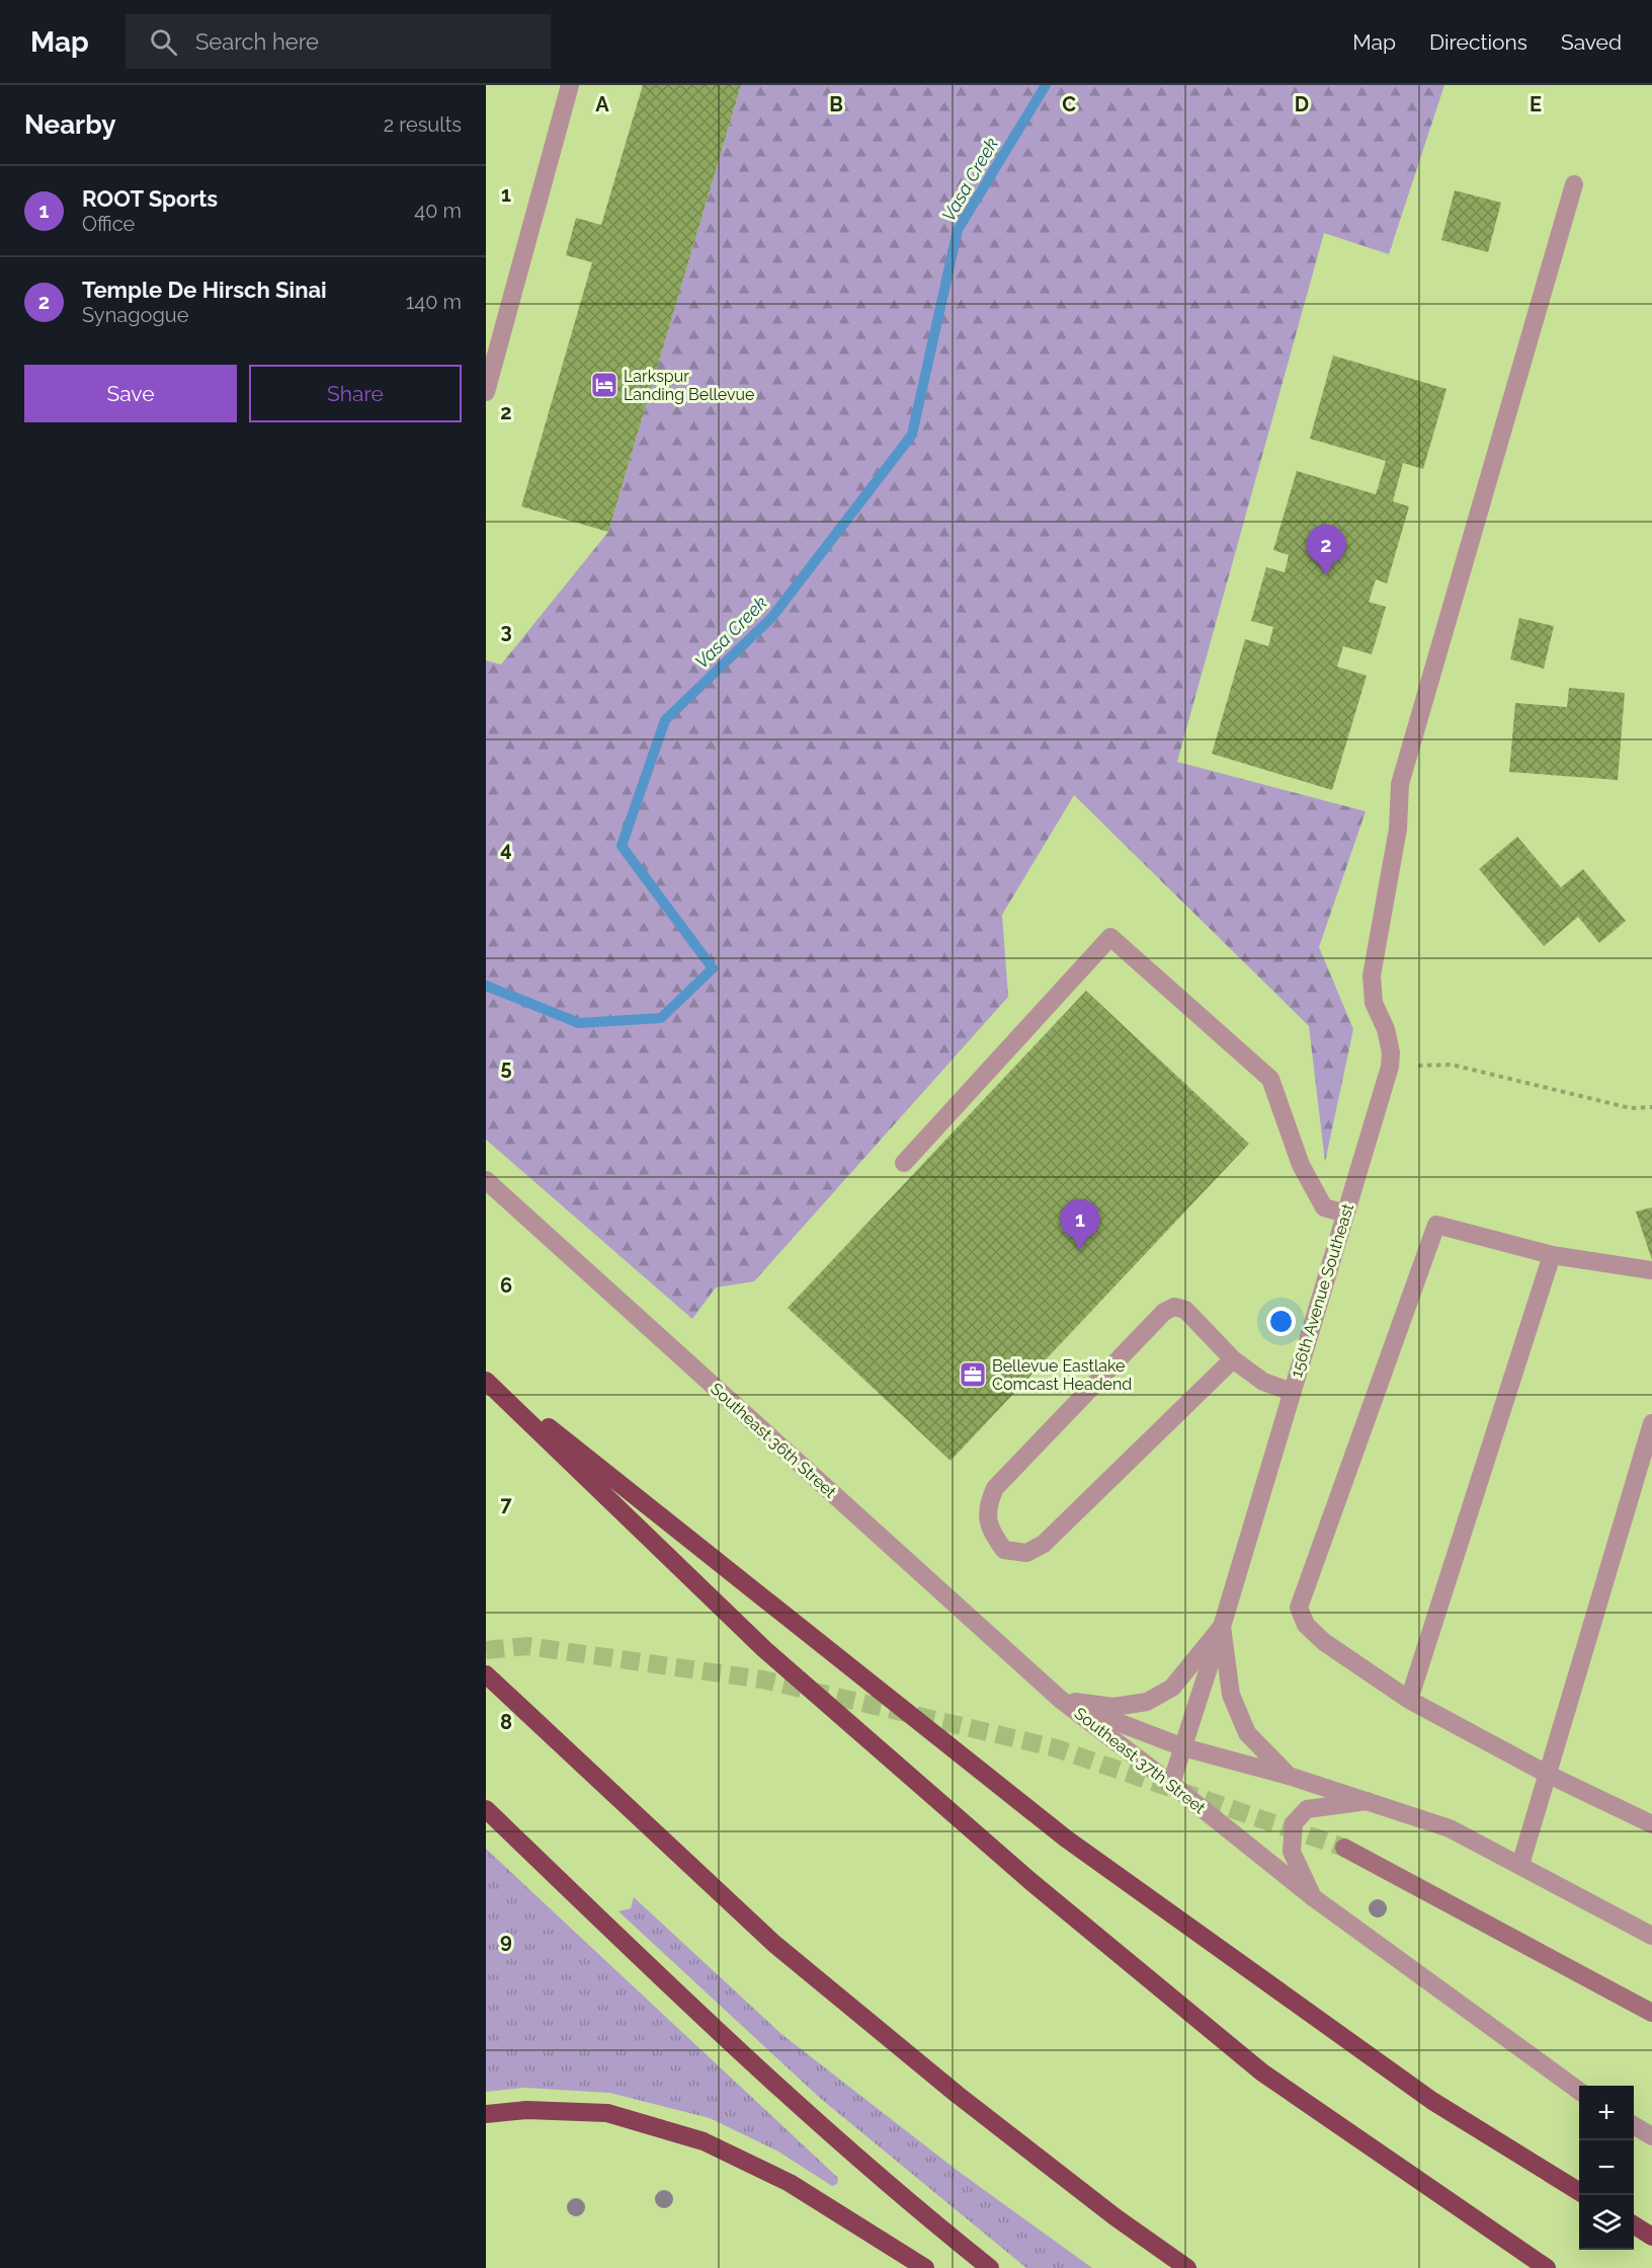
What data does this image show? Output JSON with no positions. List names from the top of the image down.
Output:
{
  "streets": {
    "street": ["156th Avenue Southeast", "Southeast 36th Street", "Southeast 37th Street"]
  },
  "crossings": [
    ["156th Avenue Southeast", "Southeast 37th Street"],
    ["Southeast 36th Street", "Southeast 37th Street"]
  ],
  "water": ["Vasa Creek"],
  "places": {
    "hotel": ["Larkspur Landing Bellevue"],
    "office": ["Bellevue Eastlake Comcast Headend"]
  },
  "page": {
    "header": "Map",
    "search": "Search here",
    "nav": ["Map", "Directions", "Saved"],
    "heading": ["Nearby", "2 results"],
    "list": [
      {
        "mark": "1",
        "name": "ROOT Sports",
        "note": "Office",
        "value": "40 m"
      },
      {
        "mark": "2",
        "name": "Temple De Hirsch Sinai",
        "note": "Synagogue",
        "value": "140 m"
      }
    ],
    "buttons": ["Save", "Share"],
    "pins": ["2", "1"],
    "map_buttons": ["+", "−"]
  },
  "grid": {
    "columns": [
      "A",
      "B",
      "C",
      "D",
      "E"
    ],
    "rows": [
      "1",
      "2",
      "3",
      "4",
      "5",
      "6",
      "7",
      "8",
      "9"
    ]
  }
}
